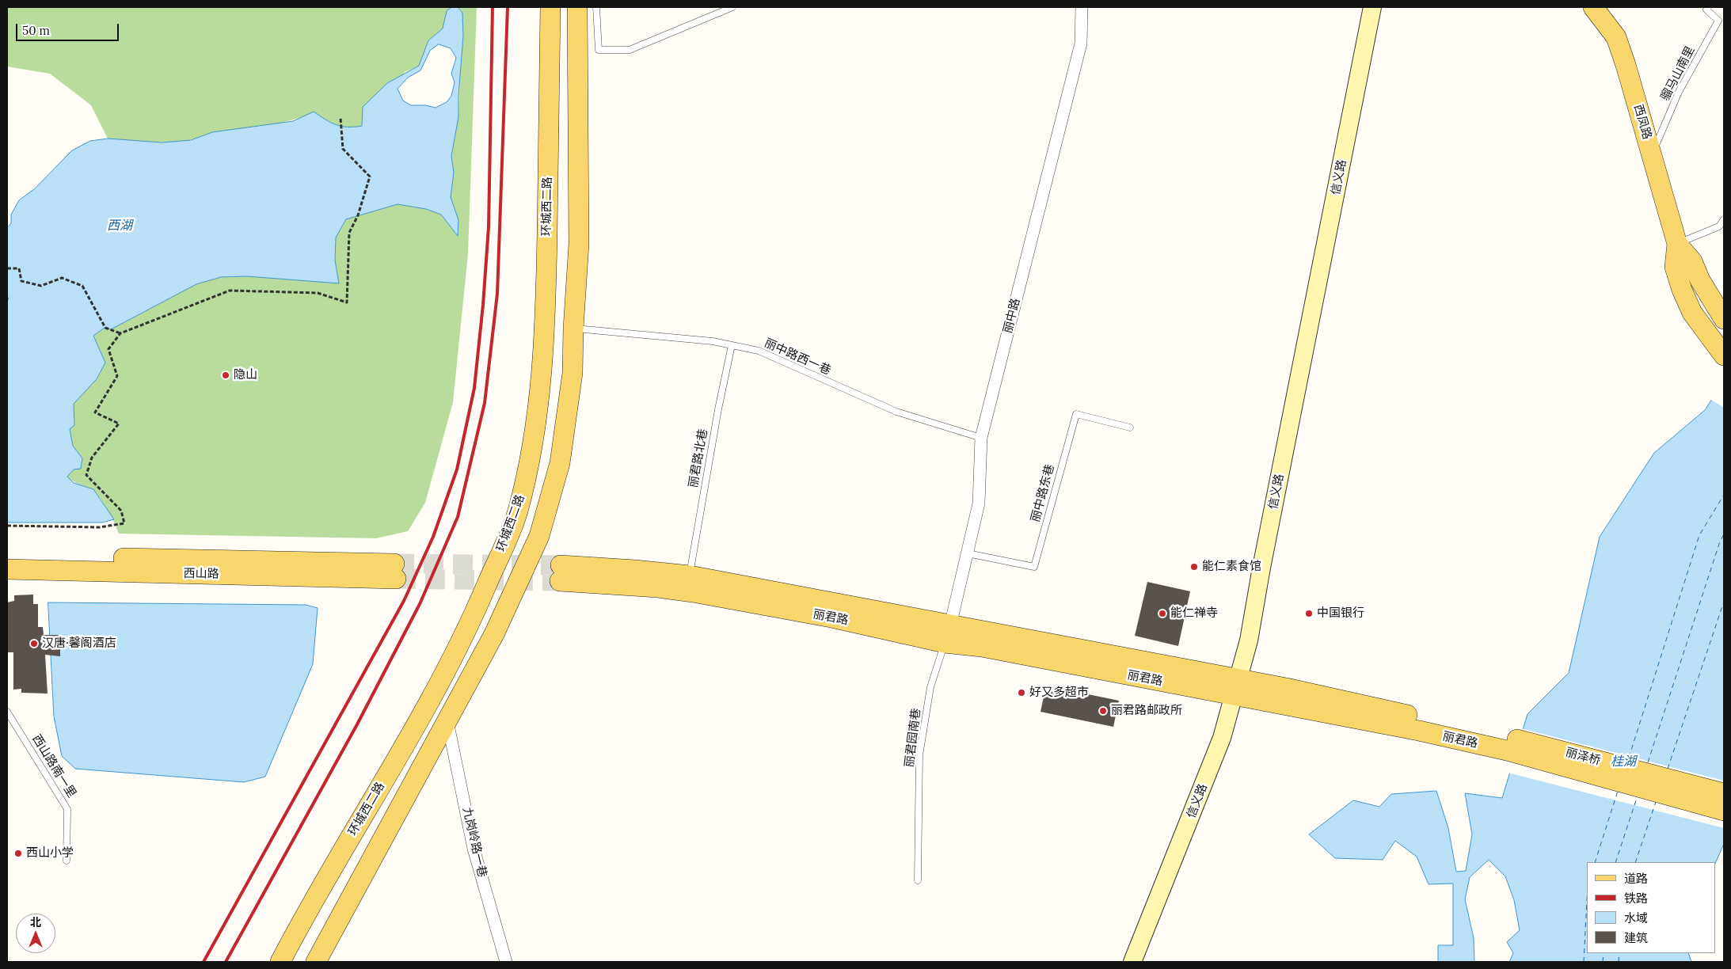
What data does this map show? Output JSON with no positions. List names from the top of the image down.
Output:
{
  "streets": {
    "main road": [
      "西凤路",
      "环城西二路",
      "西山路",
      "丽君路",
      "丽泽桥"
    ],
    "street": ["信义路", "丽中路", "九岗岭路一巷"],
    "lane": [
      "骝马山南里",
      "丽中路西一巷",
      "丽君路北巷",
      "丽中路东巷",
      "丽君园南巷",
      "西山路南一里"
    ]
  },
  "crossings": [
    ["骝马山南里", "西凤路"],
    ["信义路", "丽君路"],
    ["丽中路", "丽中路西一巷"],
    ["丽中路", "丽中路东巷"],
    ["丽中路", "丽君路"],
    ["丽中路", "丽君园南巷"],
    ["丽中路西一巷", "丽君路北巷"],
    ["丽君路北巷", "丽君路"],
    ["丽君路", "丽君园南巷"],
    ["丽君路", "丽泽桥"]
  ],
  "water": ["西湖", "桂湖"],
  "places": [
    "隐山",
    "能仁素食馆",
    "能仁禅寺",
    "中国银行",
    "汉唐·馨阁酒店",
    "好又多超市",
    "丽君路邮政所",
    "西山小学"
  ],
  "legend": [
    "道路",
    "铁路",
    "水域",
    "建筑"
  ],
  "scale_bar": "50 m",
  "north": "top"
}
